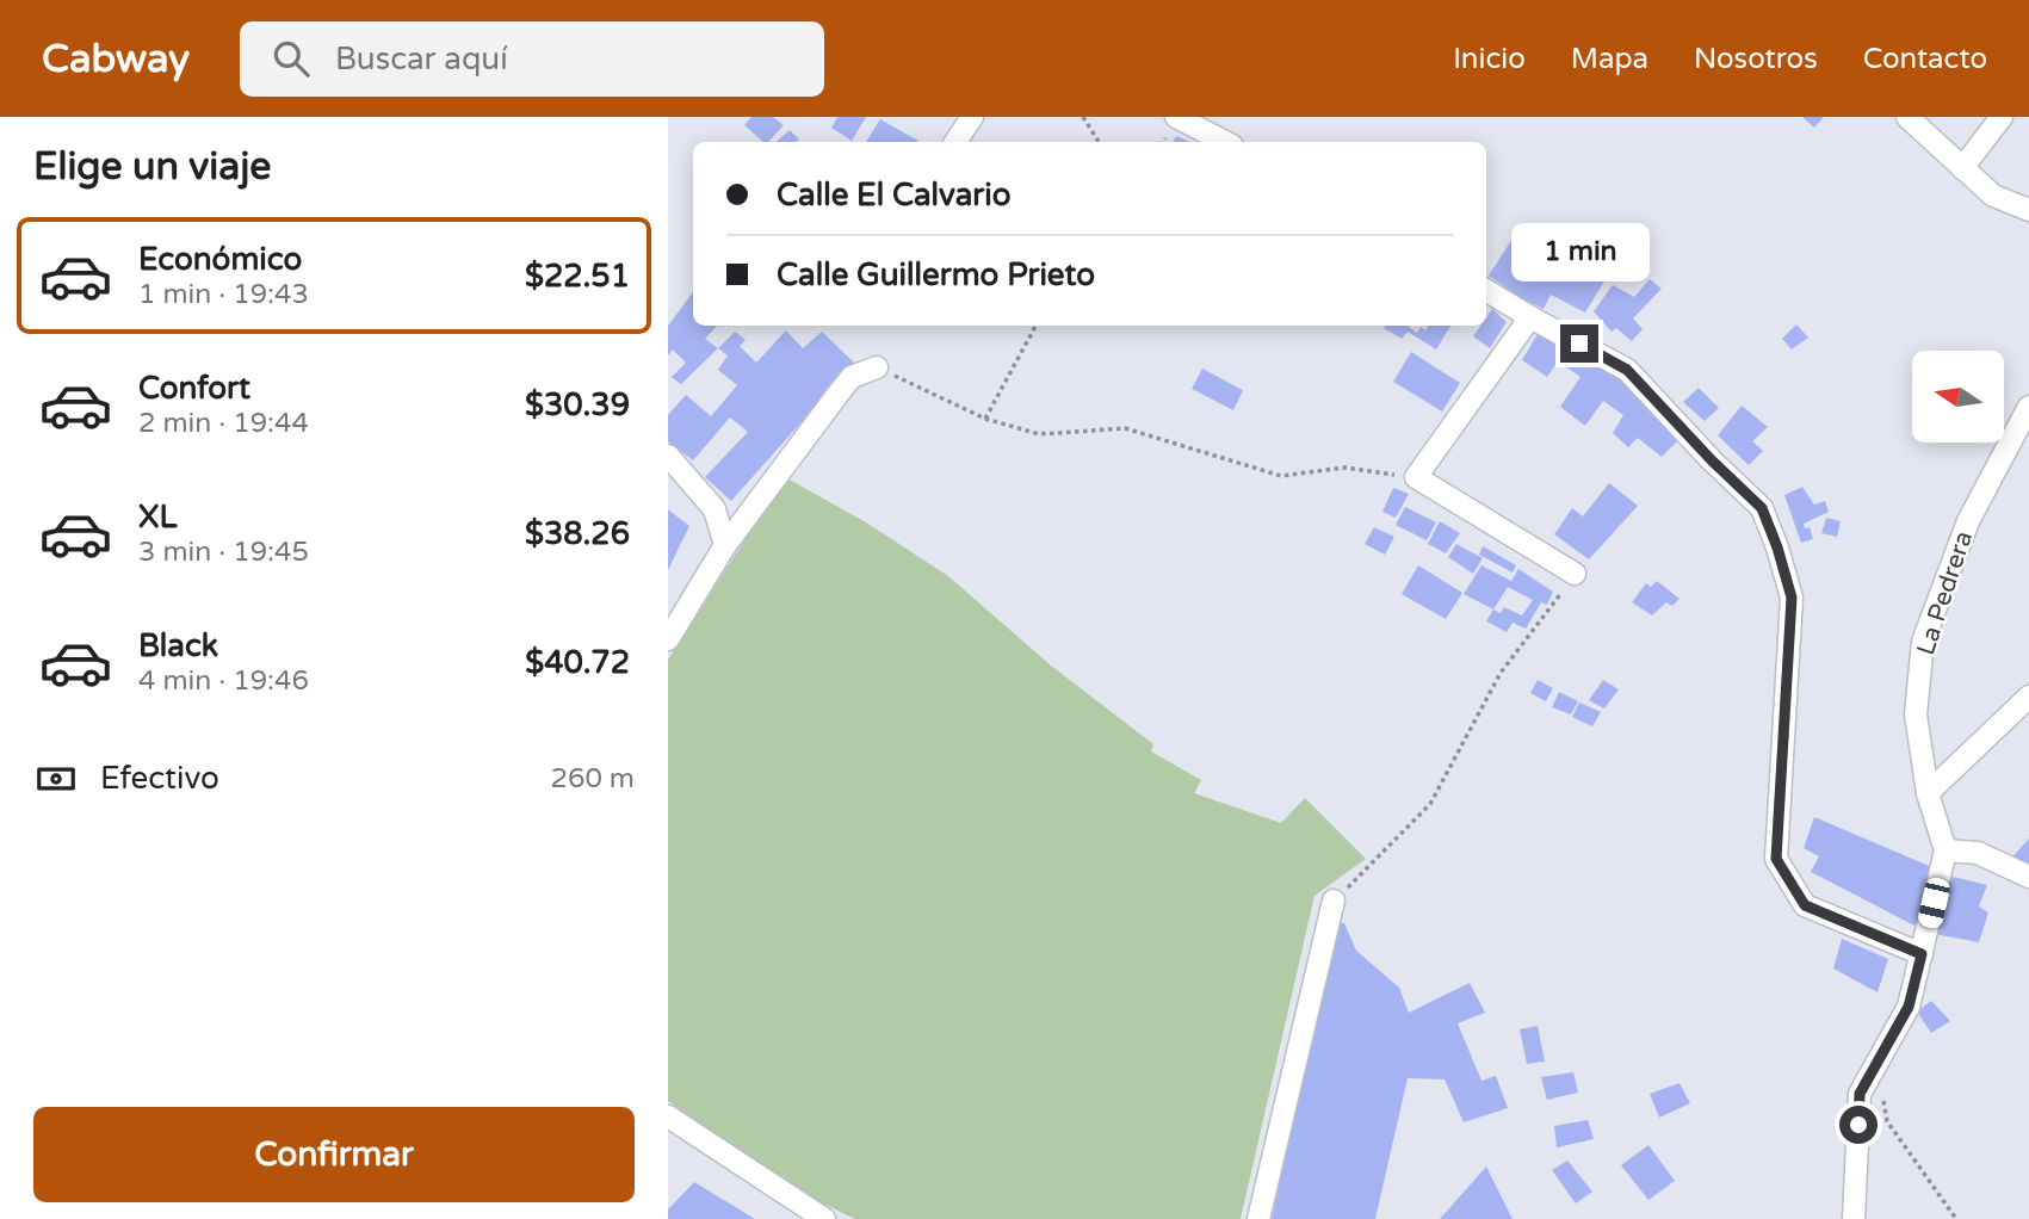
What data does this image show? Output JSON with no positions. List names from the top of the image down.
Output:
{
  "streets": {
    "street": ["La Pedrera"]
  },
  "north": "left",
  "page": {
    "header": "Cabway",
    "search": "Buscar aquí",
    "nav": [
      "Inicio",
      "Mapa",
      "Nosotros",
      "Contacto"
    ],
    "heading": "Elige un viaje",
    "banner": ["Calle El Calvario", "Calle Guillermo Prieto"],
    "list": [
      {
        "name": "Económico",
        "note": "1 min · 19:43",
        "value": "$22.51"
      },
      {
        "name": "Confort",
        "note": "2 min · 19:44",
        "value": "$30.39"
      },
      {
        "name": "XL",
        "note": "3 min · 19:45",
        "value": "$38.26"
      },
      {
        "name": "Black",
        "note": "4 min · 19:46",
        "value": "$40.72"
      }
    ],
    "bubble": "1 min",
    "pay": ["Efectivo", "260 m"],
    "buttons": "Confirmar"
  }
}
